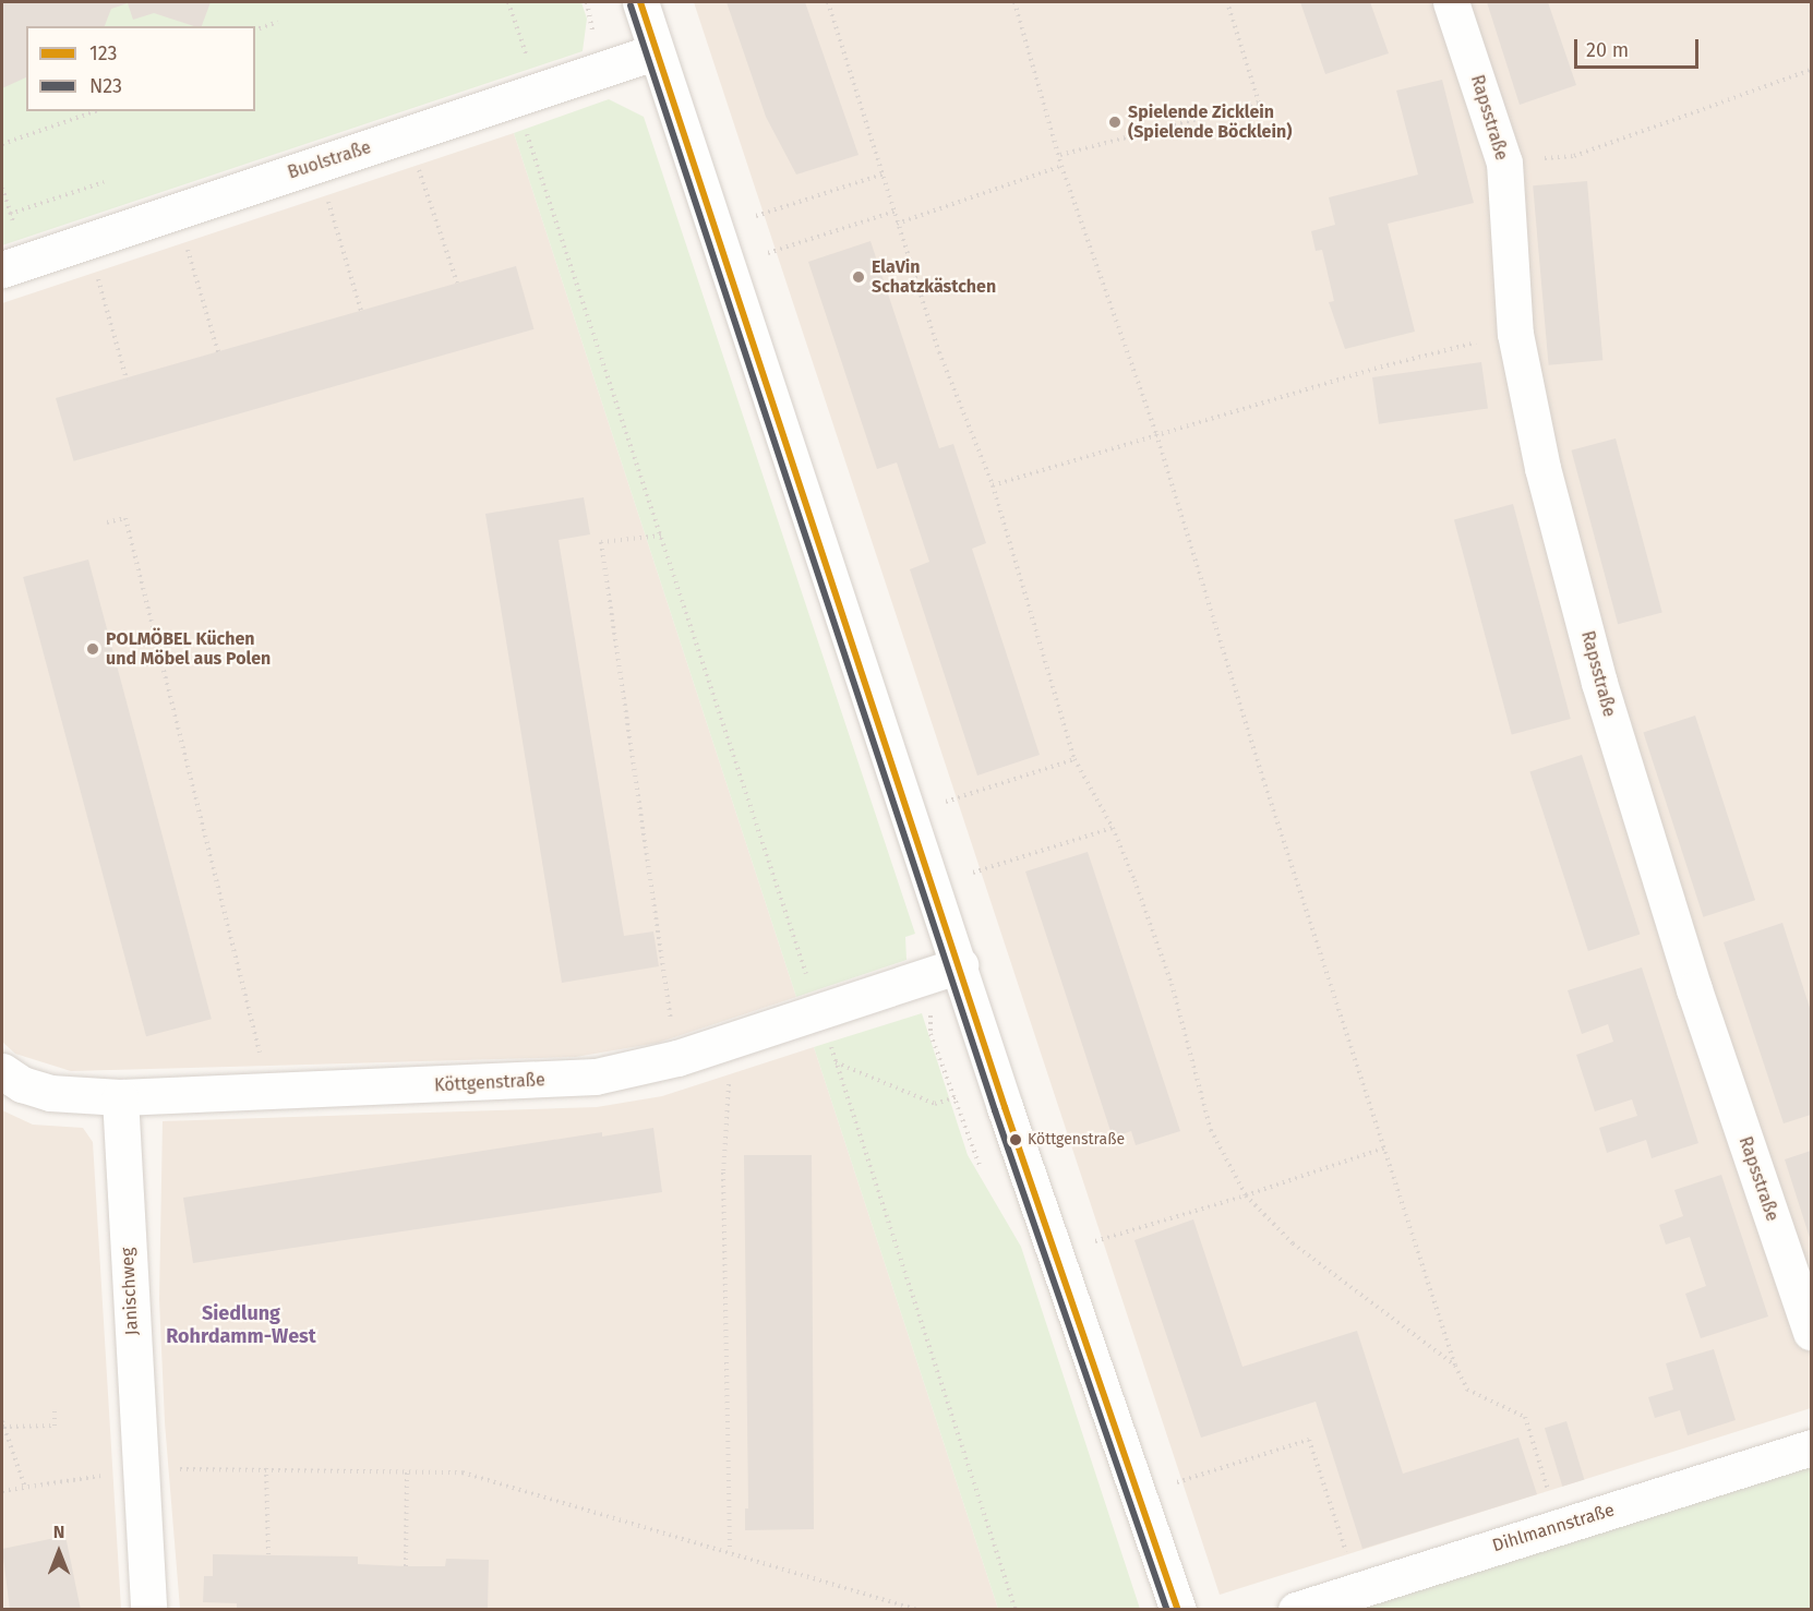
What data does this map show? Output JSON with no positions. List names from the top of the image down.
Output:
{
  "streets": {
    "street": [
      "Rapsstraße",
      "Buolstraße",
      "Köttgenstraße",
      "Janischweg",
      "Dihlmannstraße"
    ]
  },
  "crossings": [
    ["Köttgenstraße", "Janischweg"]
  ],
  "districts": ["Siedlung Rohrdamm-West"],
  "places": [
    "Spielende Zicklein (Spielende Böcklein)",
    "ElaVin Schatzkästchen",
    "POLMÖBEL Küchen und Möbel aus Polen",
    "Köttgenstraße"
  ],
  "lines": ["transit line 123", "transit line N23"],
  "legend": ["123", "N23"],
  "scale_bar": "20 m",
  "north": "top"
}
